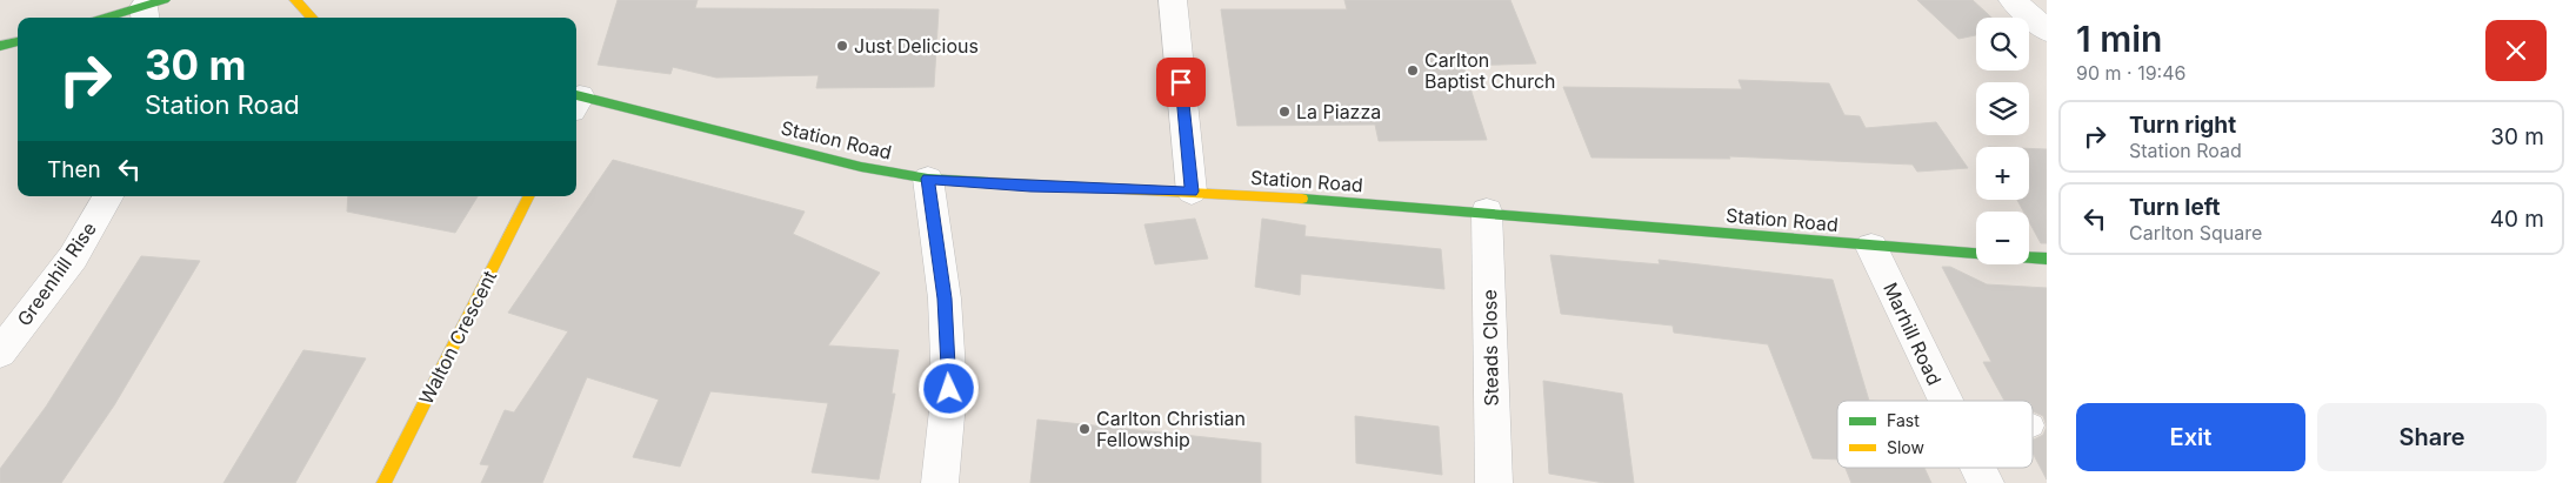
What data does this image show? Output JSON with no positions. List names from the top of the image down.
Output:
{
  "streets": {
    "street": [
      "Station Road",
      "Greenhill Rise",
      "Marhill Road",
      "Walton Crescent",
      "Steads Close"
    ]
  },
  "crossings": [
    ["Station Road", "Marhill Road"],
    ["Station Road", "Steads Close"]
  ],
  "places": [
    "Just Delicious",
    "Carlton Baptist Church",
    "La Piazza",
    "Carlton Christian Fellowship"
  ],
  "legend": ["Fast", "Slow"],
  "page": {
    "heading": ["1 min", "90 m · 19:46"],
    "map_buttons": ["+", "−"],
    "turn": ["30 m", "Station Road"],
    "list": [
      {
        "name": "Turn right",
        "note": "Station Road",
        "value": "30 m"
      },
      {
        "name": "Turn left",
        "note": "Carlton Square",
        "value": "40 m"
      }
    ],
    "then": "Then",
    "buttons": ["Exit", "Share"]
  }
}
